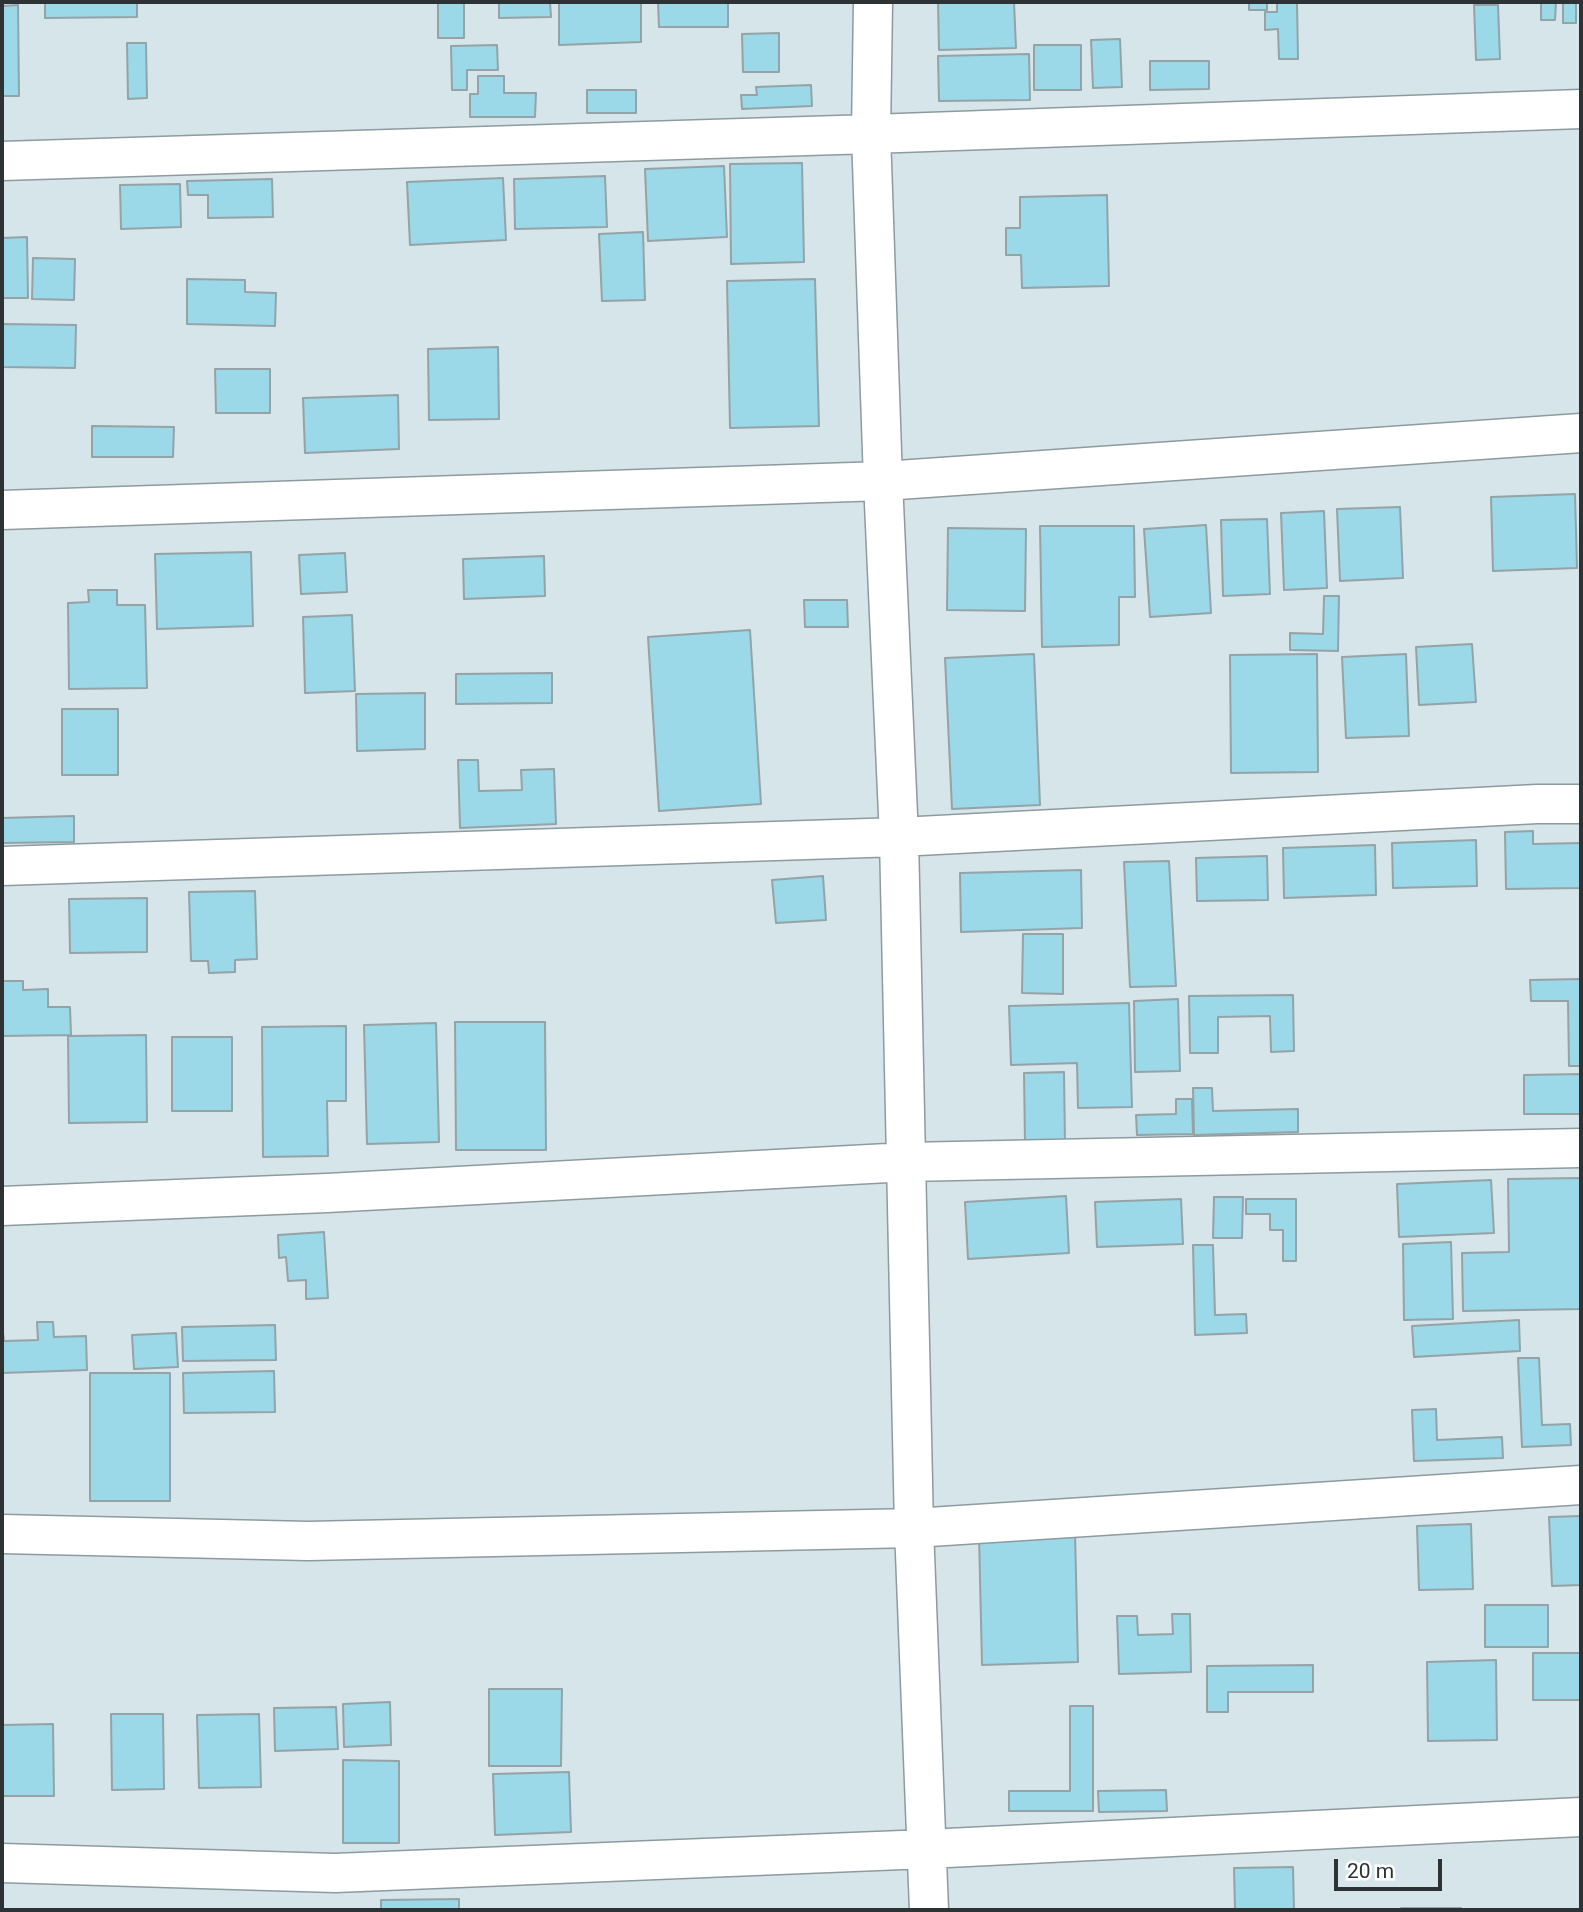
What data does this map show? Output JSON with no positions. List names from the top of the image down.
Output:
{
  "scale_bar": "20 m"
}
